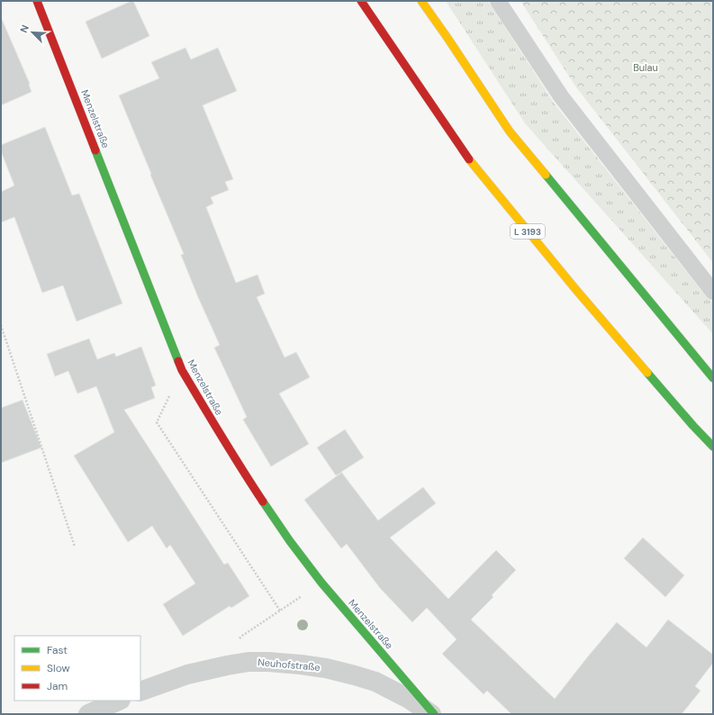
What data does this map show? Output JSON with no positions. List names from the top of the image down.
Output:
{
  "streets": {
    "main road": ["Menzelstraße", "L 3193"],
    "street": ["Neuhofstraße"]
  },
  "crossings": [
    ["Menzelstraße", "Neuhofstraße"]
  ],
  "parks": ["Bulau"],
  "legend": ["Fast", "Slow", "Jam"],
  "north": "top left"
}
